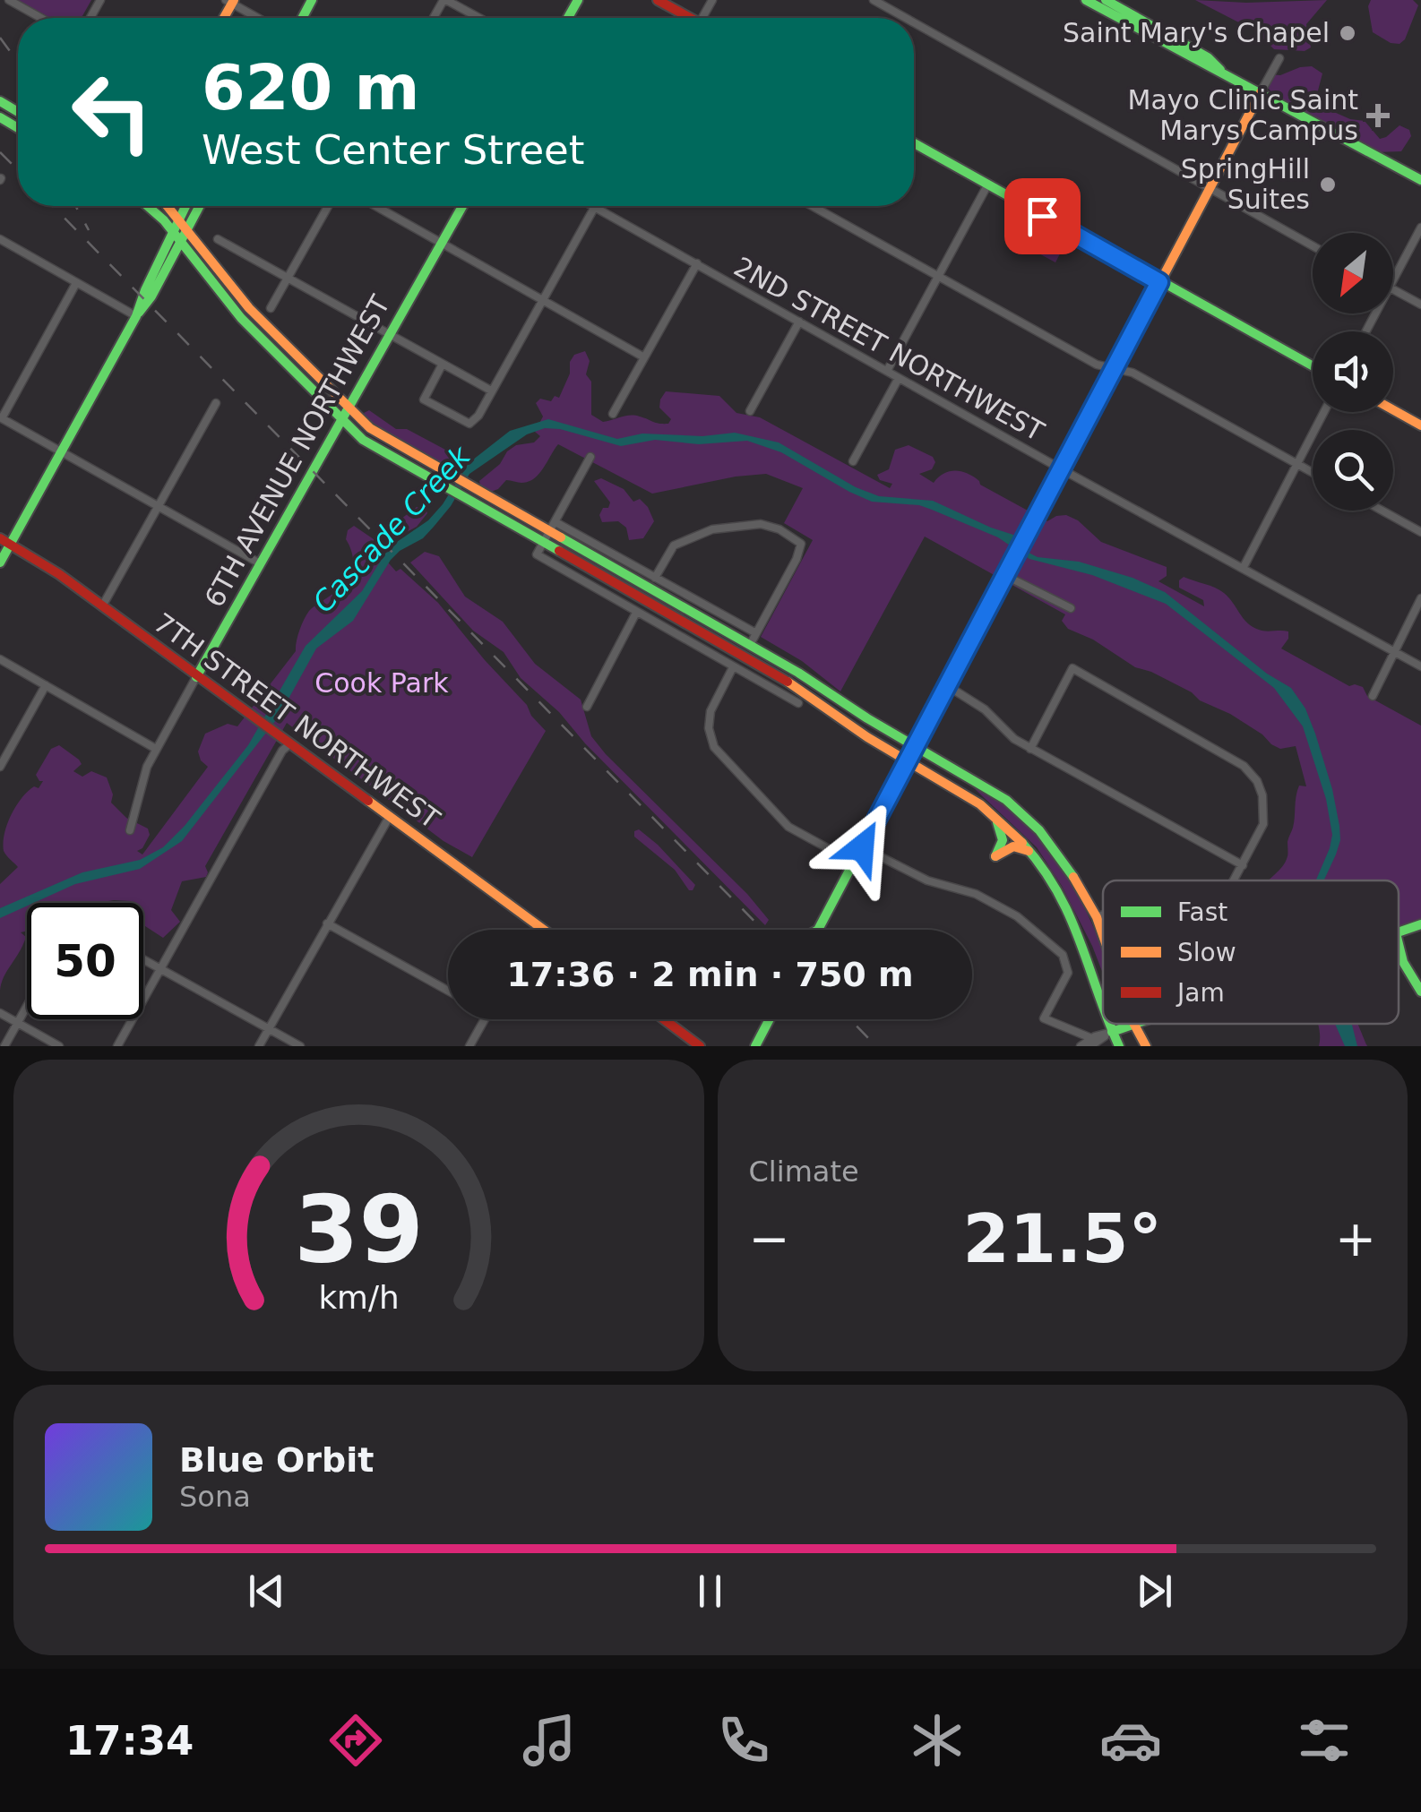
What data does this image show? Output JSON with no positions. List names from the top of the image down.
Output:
{
  "streets": {
    "main road": ["6TH AVENUE NORTHWEST", "7TH STREET NORTHWEST"],
    "street": ["2ND STREET NORTHWEST"]
  },
  "crossings": [
    ["6TH AVENUE NORTHWEST", "7TH STREET NORTHWEST"]
  ],
  "water": ["Cascade Creek"],
  "parks": ["Cook Park"],
  "places": {
    "other": ["Saint Mary's Chapel", "SpringHill Suites"],
    "health": ["Mayo Clinic Saint Marys Campus"]
  },
  "legend": ["Fast", "Slow", "Jam"],
  "north": "bottom left",
  "page": {
    "turn": ["620 m", "West Center Street"],
    "limit": "50",
    "trip": "17:36 · 2 min · 750 m",
    "tile": "Climate",
    "heat": ["−", "21.5°", "+"],
    "song": ["Blue Orbit", "Sona"],
    "tabs": "17:34",
    "gauge": ["39", "km/h"]
  }
}
